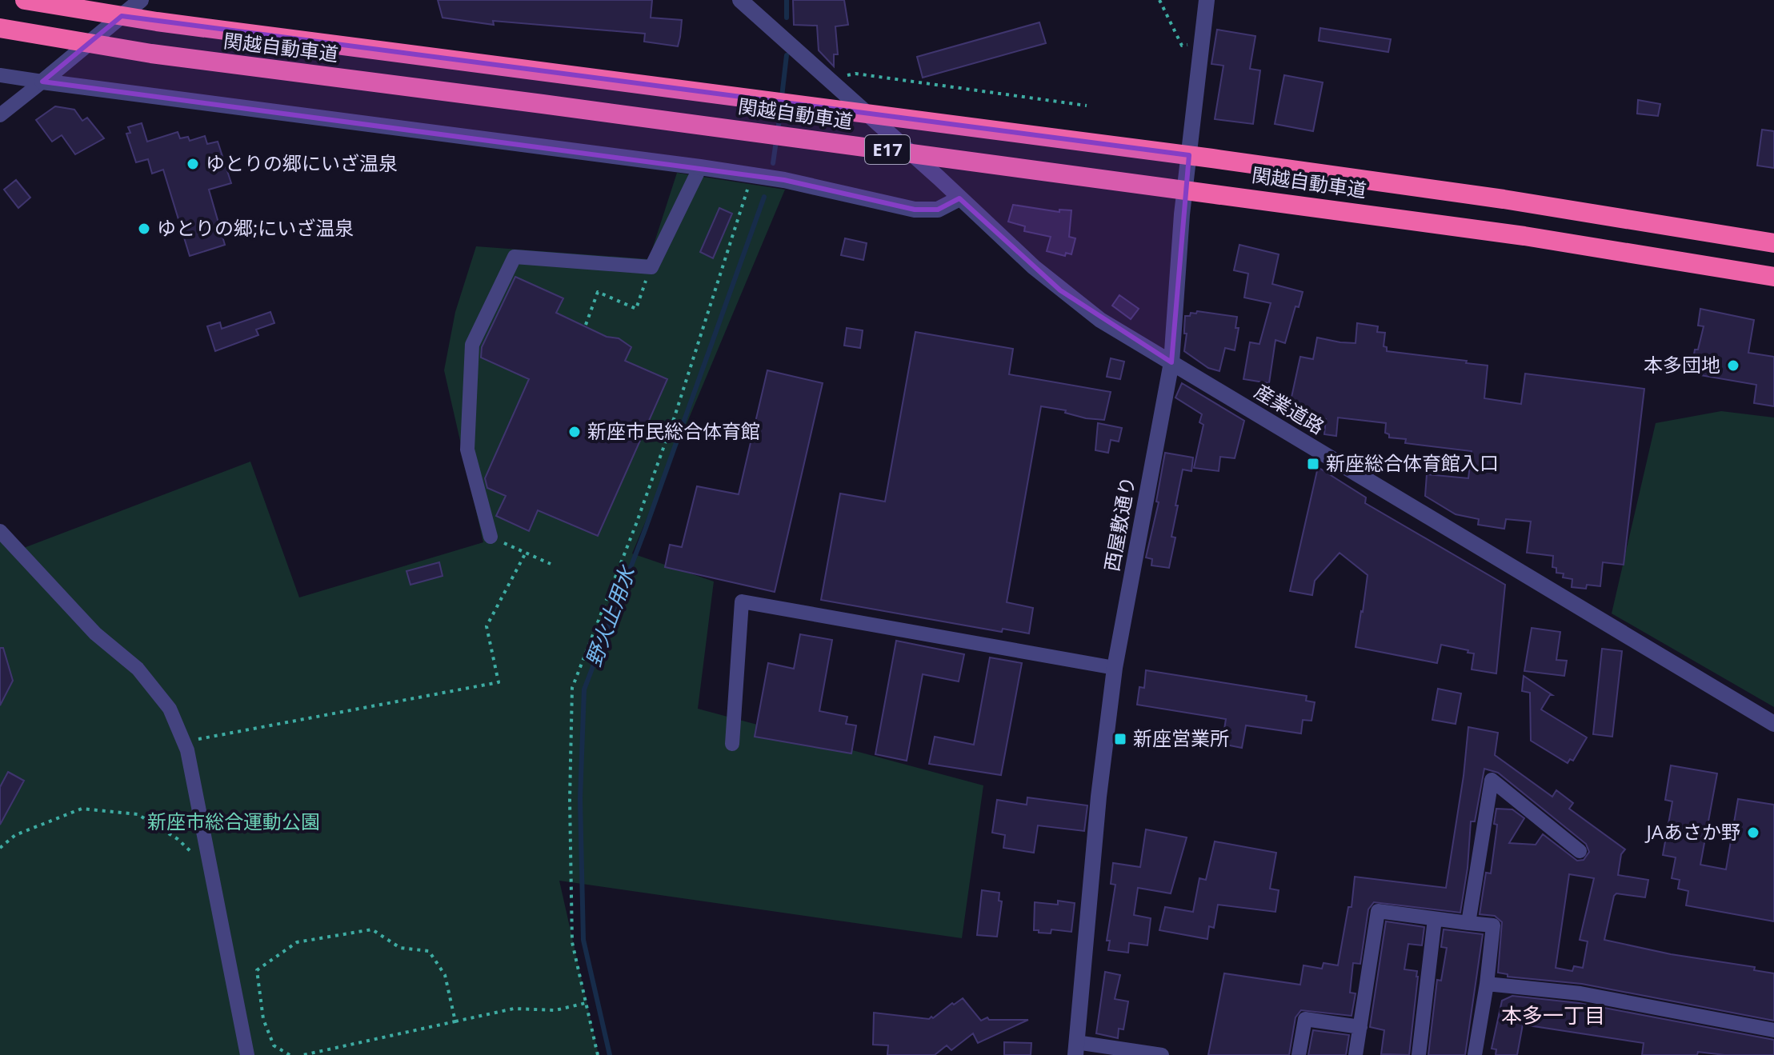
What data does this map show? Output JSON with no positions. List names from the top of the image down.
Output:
{
  "streets": {
    "highway": ["関越自動車道", "E17"],
    "street": ["産業道路", "西屋敷通り"]
  },
  "crossings": [
    ["産業道路", "西屋敷通り"]
  ],
  "districts": ["本多一丁目"],
  "water": ["野火止用水"],
  "parks": ["新座市総合運動公園"],
  "places": {
    "other": [
      "ゆとりの郷にいざ温泉",
      "ゆとりの郷;にいざ温泉",
      "本多団地",
      "新座市民総合体育館",
      "JAあさか野"
    ],
    "transit": ["新座総合体育館入口", "新座営業所"]
  }
}
